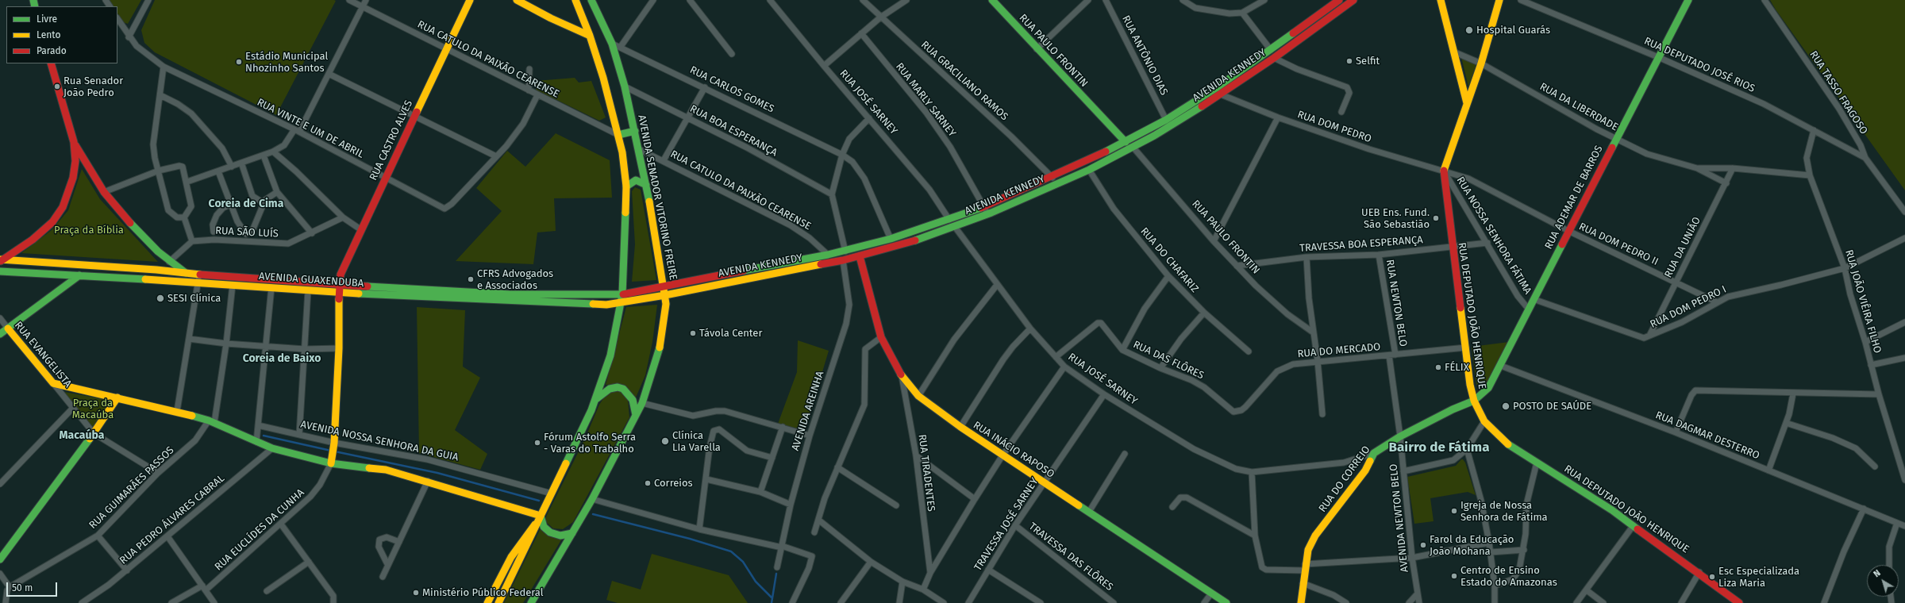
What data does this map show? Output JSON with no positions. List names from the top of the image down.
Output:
{
  "streets": {
    "main road": [
      "RUA PAULO FRONTIN",
      "AVENIDA KENNEDY",
      "RUA CASTRO ALVES",
      "AVENIDA SENADOR VITORINO FREIRE",
      "RUA ADEMAR DE BARROS",
      "AVENIDA GUAXENDUBA",
      "RUA DEPUTADO JOÃO HENRIQUE",
      "RUA EVANGELISTA",
      "RUA INÁCIO RAPOSO",
      "RUA DO CORREIO"
    ],
    "street": [
      "RUA ANTÔNIO DIAS",
      "RUA CATULO DA PAIXÃO CEARENSE",
      "RUA DEPUTADO JOSÉ RIOS",
      "RUA GRACILIANO RAMOS",
      "RUA CARLOS GOMES",
      "RUA TASSO FRAGOSO",
      "RUA MARLY SARNEY",
      "RUA JOSÉ SARNEY",
      "RUA DA LIBERDADE",
      "RUA DOM PEDRO",
      "RUA VINTE E UM DE ABRIL",
      "RUA BOA ESPERANÇA",
      "RUA SÃO LUÍS",
      "RUA NOSSA SENHORA FÁTIMA",
      "TRAVESSA BOA ESPERANÇA",
      "RUA DOM PEDRO II",
      "RUA DA UNIÃO",
      "RUA DO CHAFARIZ",
      "RUA JOÃO VIÊIRA FILHO",
      "RUA NEWTON BELO",
      "RUA DOM PEDRO I",
      "RUA DO MERCADO",
      "RUA DAS FLÔRES",
      "AVENIDA AREINHA",
      "RUA DAGMAR DESTERRO",
      "AVENIDA NOSSA SENHORA DA GUIA",
      "RUA TIRADENTES",
      "RUA GUIMARÃES PASSOS",
      "AVENIDA NEWTON BELO",
      "RUA PEDRO ÁLVARES CABRAL",
      "TRAVESSA JOSÉ SARNEY",
      "RUA EUCLÍDES DA CUNHA",
      "TRAVESSA DAS FLÔRES"
    ]
  },
  "crossings": [
    ["RUA PAULO FRONTIN", "AVENIDA KENNEDY"],
    ["RUA PAULO FRONTIN", "TRAVESSA BOA ESPERANÇA"],
    ["RUA ANTÔNIO DIAS", "AVENIDA KENNEDY"],
    ["RUA CATULO DA PAIXÃO CEARENSE", "AVENIDA KENNEDY"],
    ["RUA CATULO DA PAIXÃO CEARENSE", "RUA VINTE E UM DE ABRIL"],
    ["RUA CATULO DA PAIXÃO CEARENSE", "RUA CASTRO ALVES"],
    ["RUA CATULO DA PAIXÃO CEARENSE", "AVENIDA SENADOR VITORINO FREIRE"],
    ["RUA DEPUTADO JOSÉ RIOS", "RUA TASSO FRAGOSO"],
    ["RUA DEPUTADO JOSÉ RIOS", "RUA ADEMAR DE BARROS"],
    ["RUA DEPUTADO JOSÉ RIOS", "RUA JOÃO VIÊIRA FILHO"],
    ["AVENIDA KENNEDY", "RUA GRACILIANO RAMOS"],
    ["AVENIDA KENNEDY", "RUA CARLOS GOMES"],
    ["AVENIDA KENNEDY", "RUA MARLY SARNEY"],
    ["AVENIDA KENNEDY", "RUA JOSÉ SARNEY"],
    ["AVENIDA KENNEDY", "RUA DOM PEDRO"],
    ["AVENIDA KENNEDY", "AVENIDA SENADOR VITORINO FREIRE"],
    ["AVENIDA KENNEDY", "RUA DO CHAFARIZ"],
    ["AVENIDA KENNEDY", "AVENIDA GUAXENDUBA"],
    ["AVENIDA KENNEDY", "AVENIDA AREINHA"],
    ["AVENIDA KENNEDY", "RUA INÁCIO RAPOSO"],
    ["RUA CARLOS GOMES", "AVENIDA SENADOR VITORINO FREIRE"],
    ["RUA JOSÉ SARNEY", "RUA DAS FLÔRES"],
    ["RUA JOSÉ SARNEY", "RUA DO CORREIO"],
    ["RUA JOSÉ SARNEY", "TRAVESSA JOSÉ SARNEY"],
    ["RUA DA LIBERDADE", "RUA ADEMAR DE BARROS"],
    ["RUA DA LIBERDADE", "RUA DA UNIÃO"],
    ["RUA DA LIBERDADE", "RUA JOÃO VIÊIRA FILHO"],
    ["RUA DA LIBERDADE", "RUA DEPUTADO JOÃO HENRIQUE"],
    ["RUA DOM PEDRO", "RUA NOSSA SENHORA FÁTIMA"],
    ["RUA DOM PEDRO", "RUA DOM PEDRO II"],
    ["RUA DOM PEDRO", "RUA DEPUTADO JOÃO HENRIQUE"],
    ["RUA VINTE E UM DE ABRIL", "RUA CASTRO ALVES"],
    ["RUA BOA ESPERANÇA", "AVENIDA SENADOR VITORINO FREIRE"],
    ["RUA CASTRO ALVES", "AVENIDA GUAXENDUBA"],
    ["RUA CASTRO ALVES", "AVENIDA NOSSA SENHORA DA GUIA"],
    ["RUA CASTRO ALVES", "RUA EUCLÍDES DA CUNHA"],
    ["RUA ADEMAR DE BARROS", "RUA NOSSA SENHORA FÁTIMA"],
    ["RUA ADEMAR DE BARROS", "RUA DOM PEDRO II"],
    ["RUA ADEMAR DE BARROS", "RUA DOM PEDRO I"],
    ["RUA ADEMAR DE BARROS", "RUA DEPUTADO JOÃO HENRIQUE"],
    ["RUA ADEMAR DE BARROS", "RUA DAGMAR DESTERRO"],
    ["RUA ADEMAR DE BARROS", "RUA DO CORREIO"],
    ["RUA NOSSA SENHORA FÁTIMA", "TRAVESSA BOA ESPERANÇA"],
    ["RUA NOSSA SENHORA FÁTIMA", "RUA DOM PEDRO II"],
    ["RUA NOSSA SENHORA FÁTIMA", "RUA DEPUTADO JOÃO HENRIQUE"],
    ["TRAVESSA BOA ESPERANÇA", "RUA NEWTON BELO"],
    ["TRAVESSA BOA ESPERANÇA", "RUA DEPUTADO JOÃO HENRIQUE"],
    ["RUA DOM PEDRO II", "RUA DA UNIÃO"],
    ["RUA DOM PEDRO II", "RUA DOM PEDRO I"],
    ["RUA DOM PEDRO II", "RUA DEPUTADO JOÃO HENRIQUE"],
    ["RUA DA UNIÃO", "RUA DOM PEDRO I"],
    ["RUA JOÃO VIÊIRA FILHO", "RUA DOM PEDRO I"],
    ["RUA NEWTON BELO", "RUA DO MERCADO"],
    ["RUA DEPUTADO JOÃO HENRIQUE", "RUA DO MERCADO"],
    ["RUA DEPUTADO JOÃO HENRIQUE", "RUA DO CORREIO"],
    ["RUA DO MERCADO", "RUA DAS FLÔRES"],
    ["RUA DO MERCADO", "AVENIDA NEWTON BELO"],
    ["RUA EVANGELISTA", "RUA GUIMARÃES PASSOS"],
    ["RUA INÁCIO RAPOSO", "RUA TIRADENTES"],
    ["RUA INÁCIO RAPOSO", "TRAVESSA JOSÉ SARNEY"],
    ["RUA DO CORREIO", "AVENIDA NEWTON BELO"],
    ["TRAVESSA JOSÉ SARNEY", "TRAVESSA DAS FLÔRES"]
  ],
  "districts": [
    "Coreia de Cima",
    "Coreia de Baixo",
    "Macaúba",
    "Bairro de Fátima"
  ],
  "parks": ["Praça da Bíblia", "Praça da Macaúba"],
  "places": [
    "Hospital Guarás",
    "Selfit",
    "Estádio Municipal Nhozinho Santos",
    "Rua Senador João Pedro",
    "UEB Ens. Fund. São Sebastião",
    "CFRS Advogados e Associados",
    "SESI Clínica",
    "Távola Center",
    "FÉLIX",
    "POSTO DE SAÚDE",
    "Clínica LIa Varella",
    "Fórum Astolfo Serra - Varas do Trabalho",
    "Correios",
    "Igreja de Nossa Senhora de Fátima",
    "Farol da Educação João Mohana",
    "Centro de Ensino Estado do Amazonas",
    "Esc Especializada Liza Maria",
    "Ministério Público Federal"
  ],
  "legend": ["Livre", "Lento", "Parado"],
  "scale_bar": "50 m",
  "north": "top left"
}
